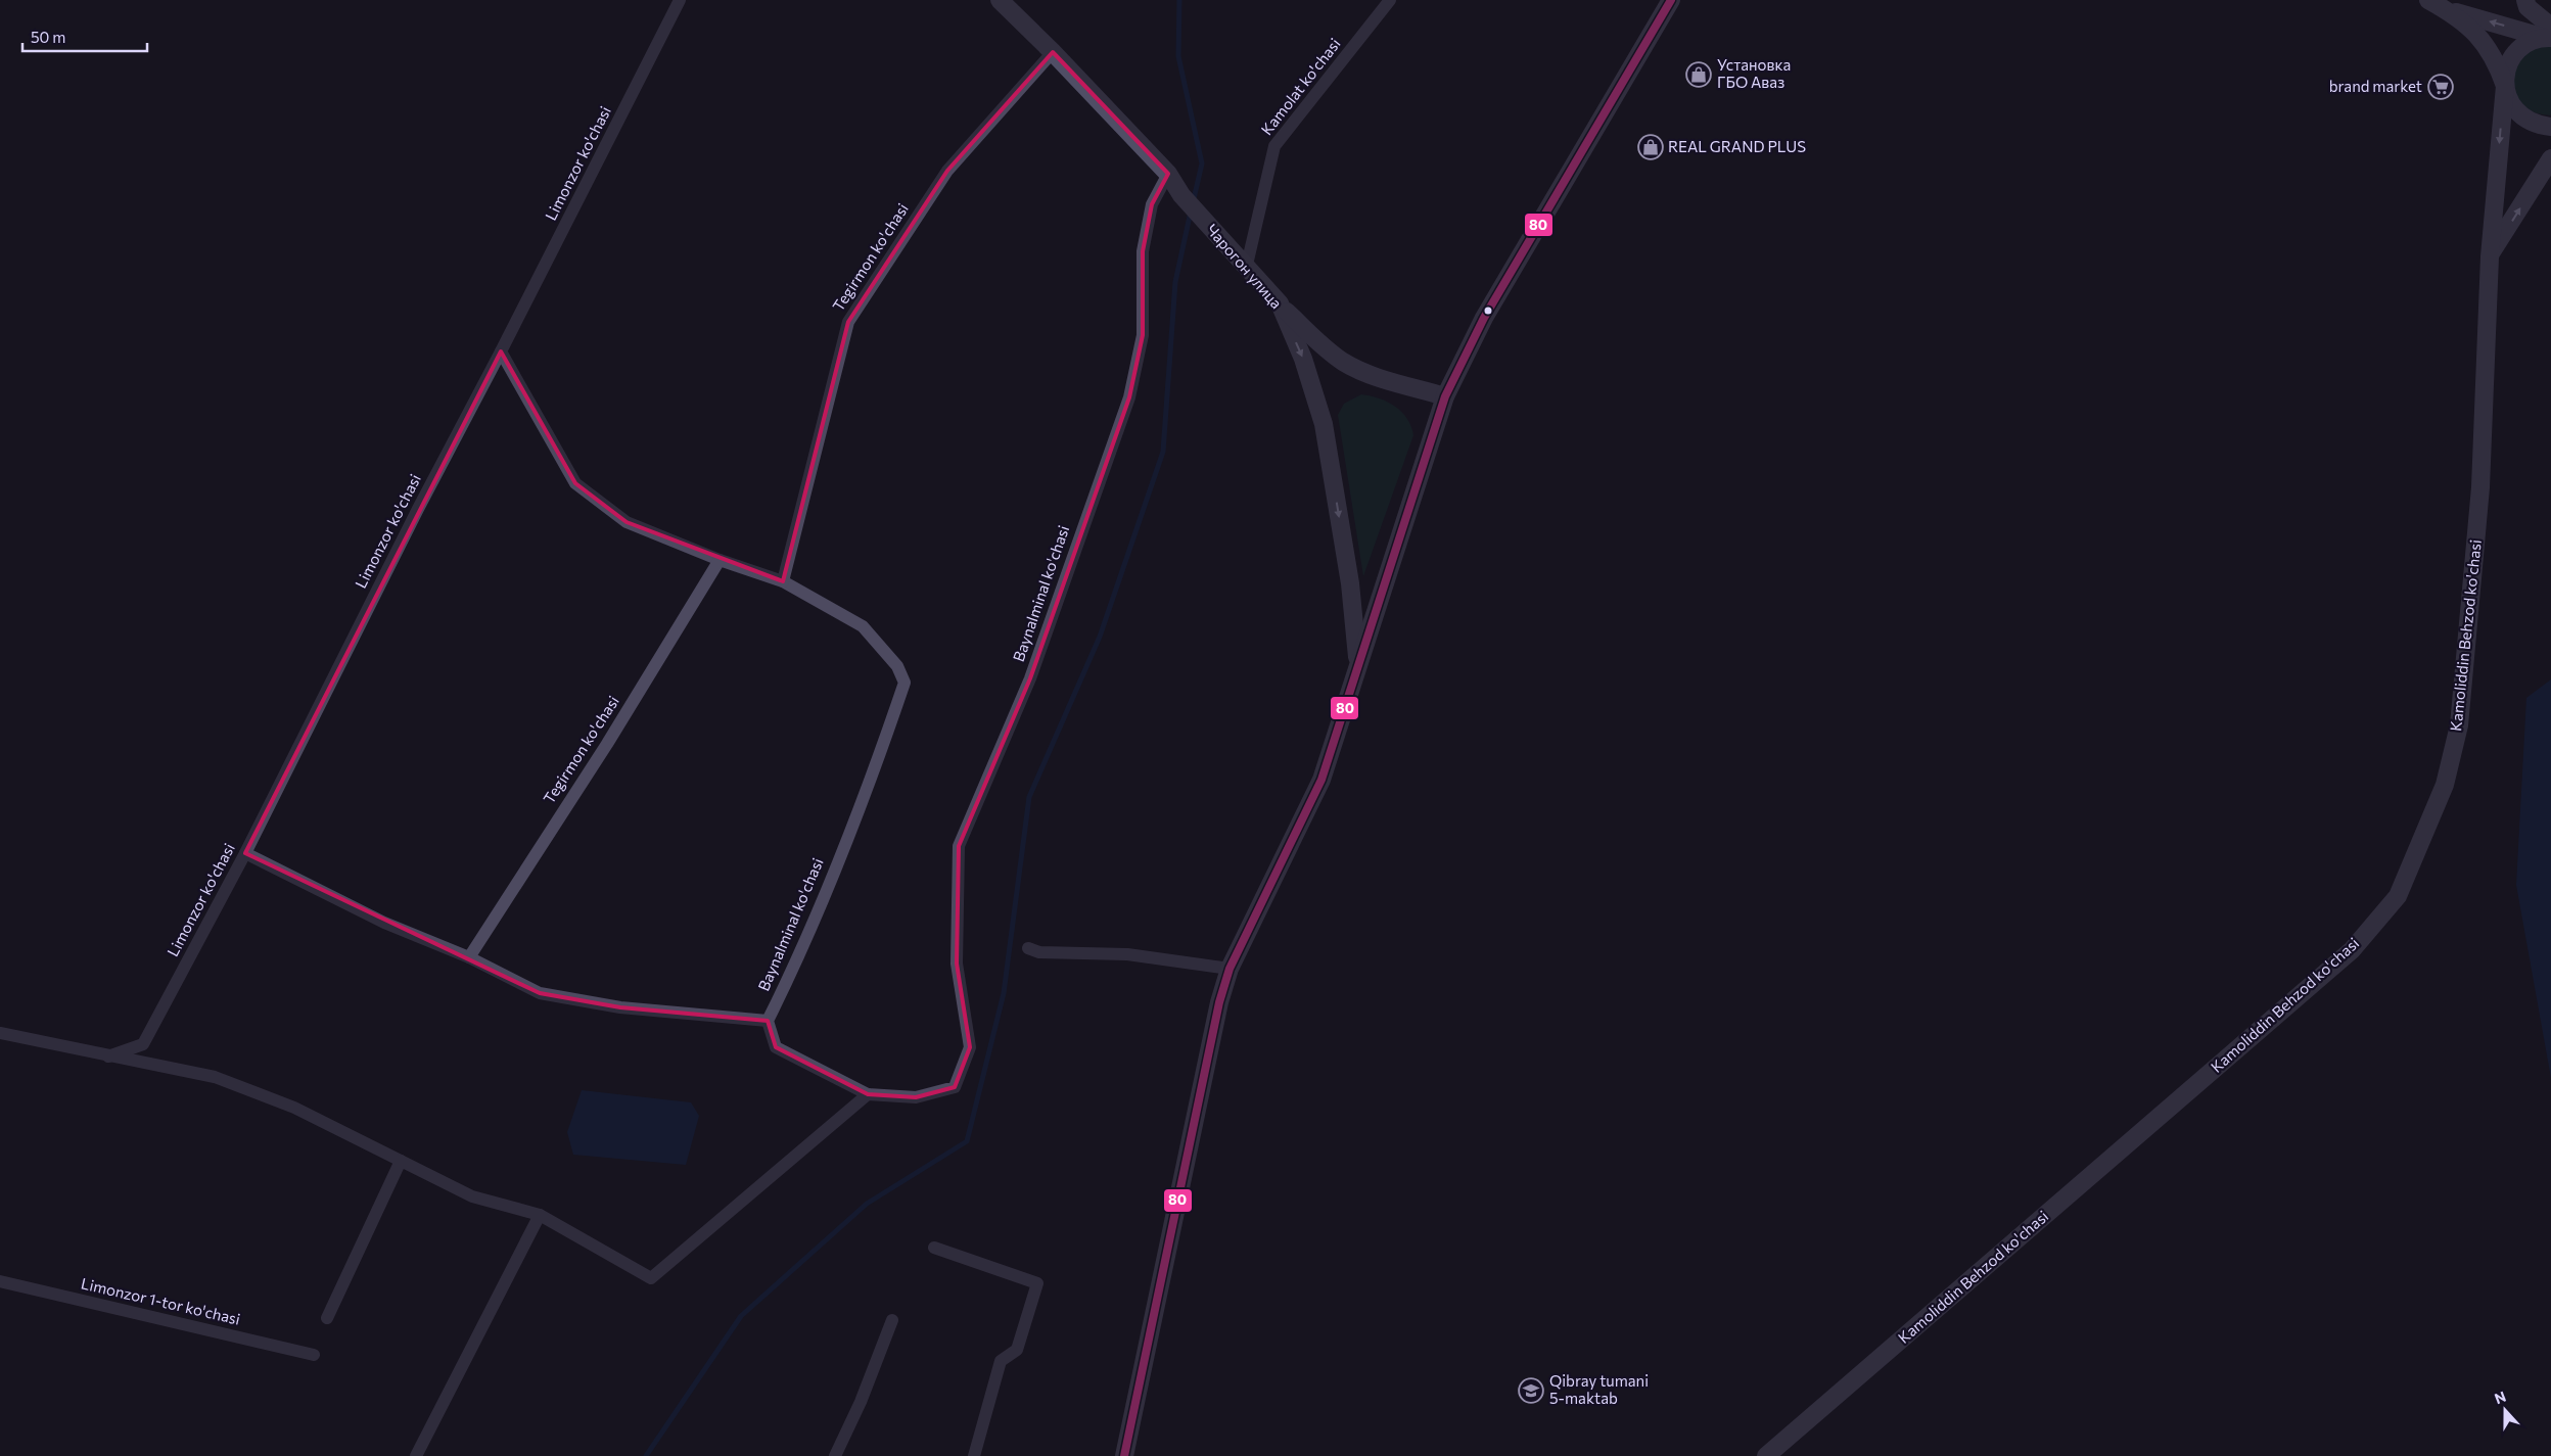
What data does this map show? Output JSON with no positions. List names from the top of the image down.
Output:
{
  "streets": {
    "main road": ["Чарогон улица", "Kamoliddin Behzod ko'chasi"],
    "street": [
      "Kamolat ko'chasi",
      "Limonzor ko'chasi",
      "Tegirmon ko'chasi",
      "Baynalminal ko'chasi",
      "Limonzor 1-tor ko'chasi"
    ]
  },
  "crossings": [
    ["Kamolat ko'chasi", "Чарогон улица"],
    ["Limonzor ko'chasi", "Baynalminal ko'chasi"],
    ["Tegirmon ko'chasi", "Чарогон улица"],
    ["Tegirmon ko'chasi", "Baynalminal ko'chasi"],
    ["Чарогон улица", "Baynalminal ko'chasi"]
  ],
  "one_way": ["Чарогон улица"],
  "places": {
    "shop": ["Установка ГБО Аваз", "REAL GRAND PLUS"],
    "supermarket": ["brand market"],
    "school or university": ["Qibray tumani 5-maktab"]
  },
  "lines": ["transit line 80"],
  "scale_bar": "50 m",
  "north": "top"
}
